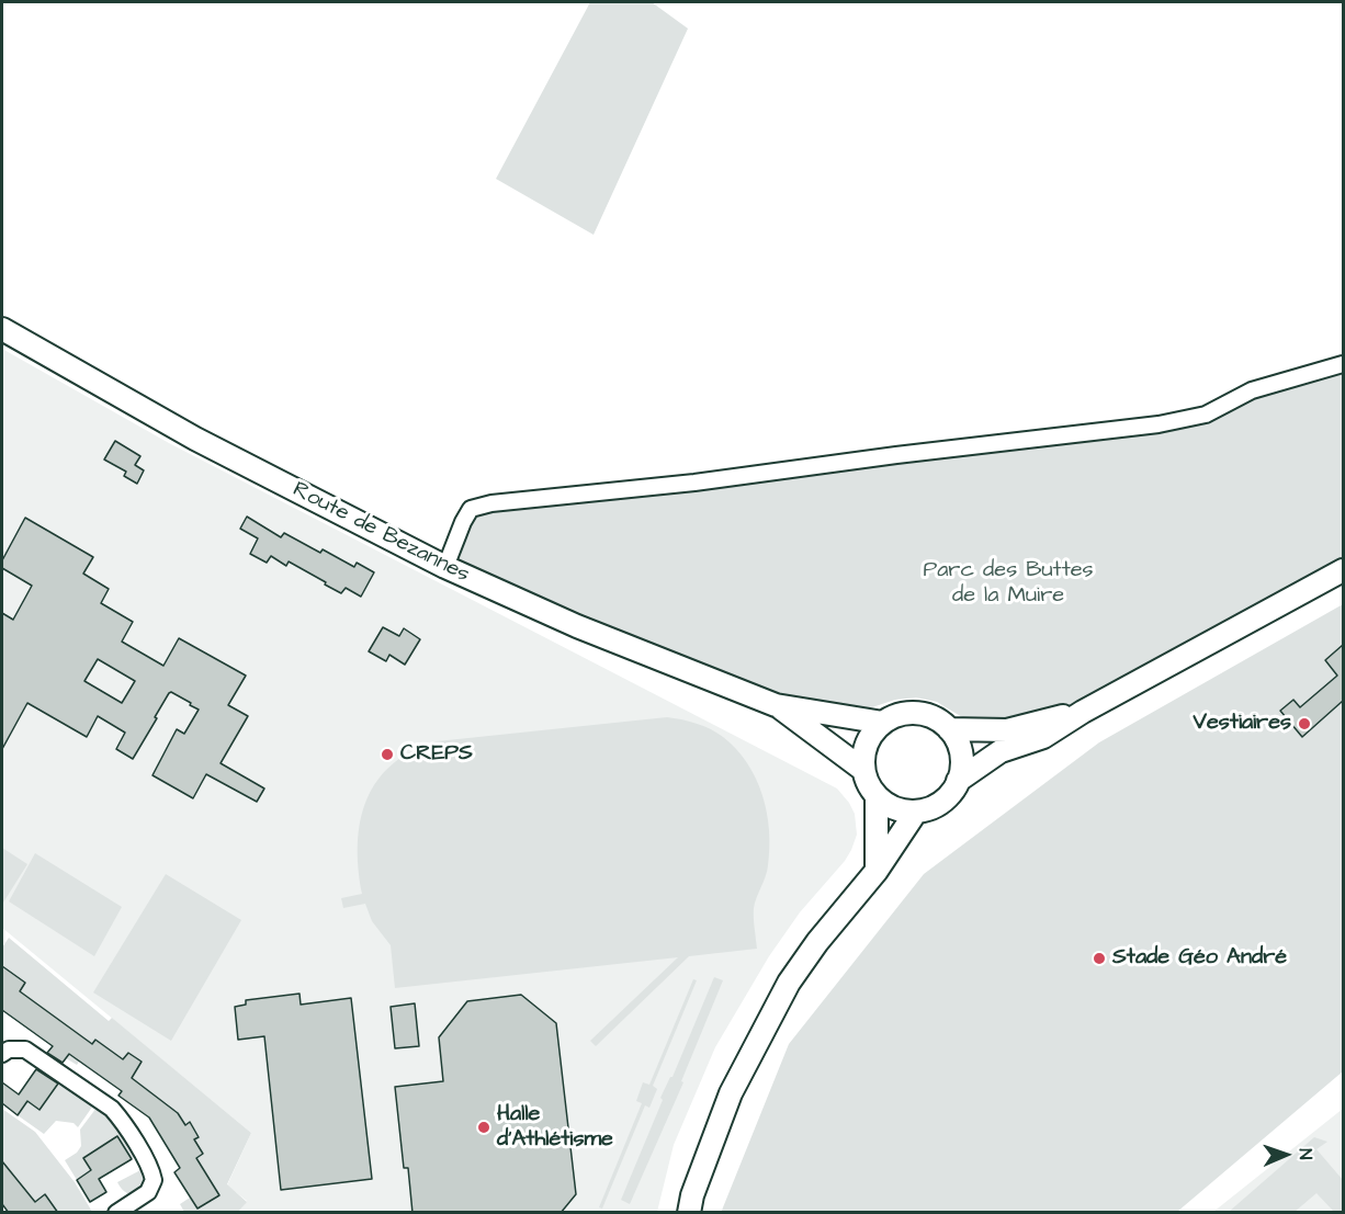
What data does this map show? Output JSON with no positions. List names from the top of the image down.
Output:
{
  "streets": {
    "street": ["Route de Bezannes"]
  },
  "parks": ["Parc des Buttes de la Muire"],
  "places": [
    "Vestiaires",
    "CREPS",
    "Stade Géo André",
    "Halle d'Athlétisme"
  ],
  "north": "right"
}
